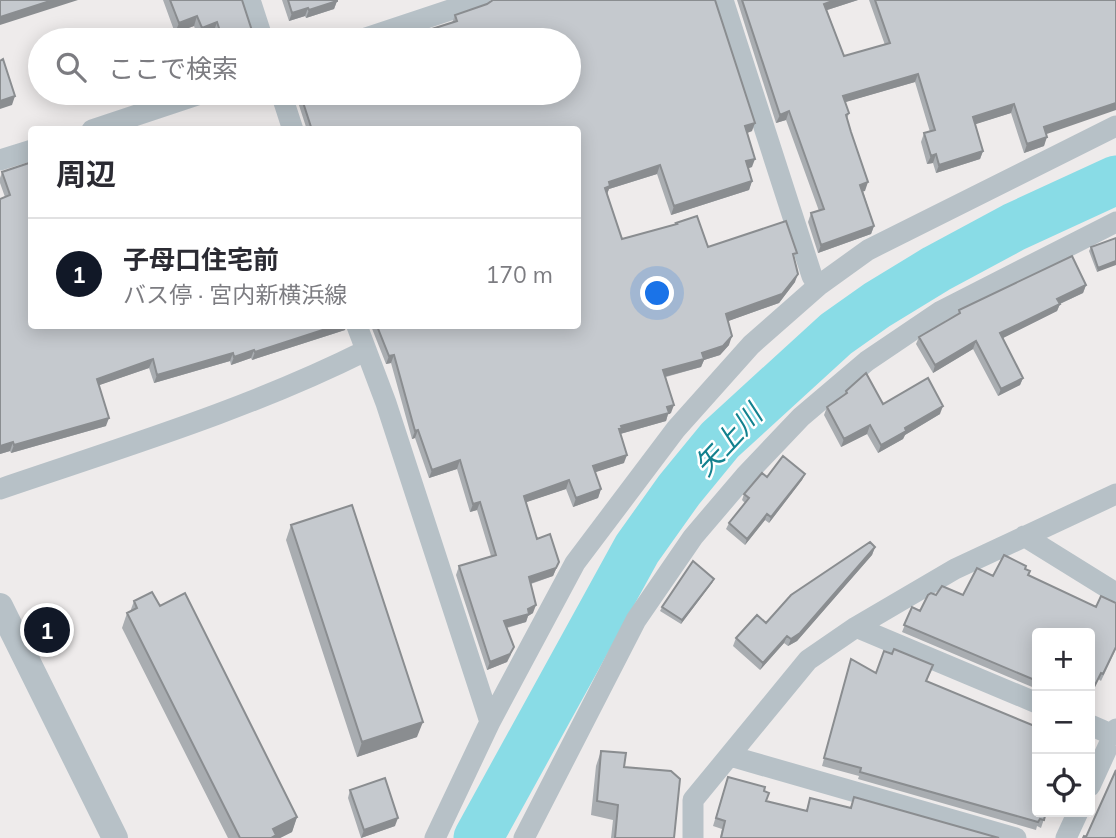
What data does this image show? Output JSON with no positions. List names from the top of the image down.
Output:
{
  "water": ["矢上川"],
  "page": {
    "search": "ここで検索",
    "heading": "周辺",
    "list": [
      {
        "mark": "1",
        "name": "子母口住宅前",
        "note": "バス停 · 宮内新横浜線",
        "value": "170 m"
      }
    ],
    "pins": "1",
    "map_buttons": ["+", "−"]
  }
}
